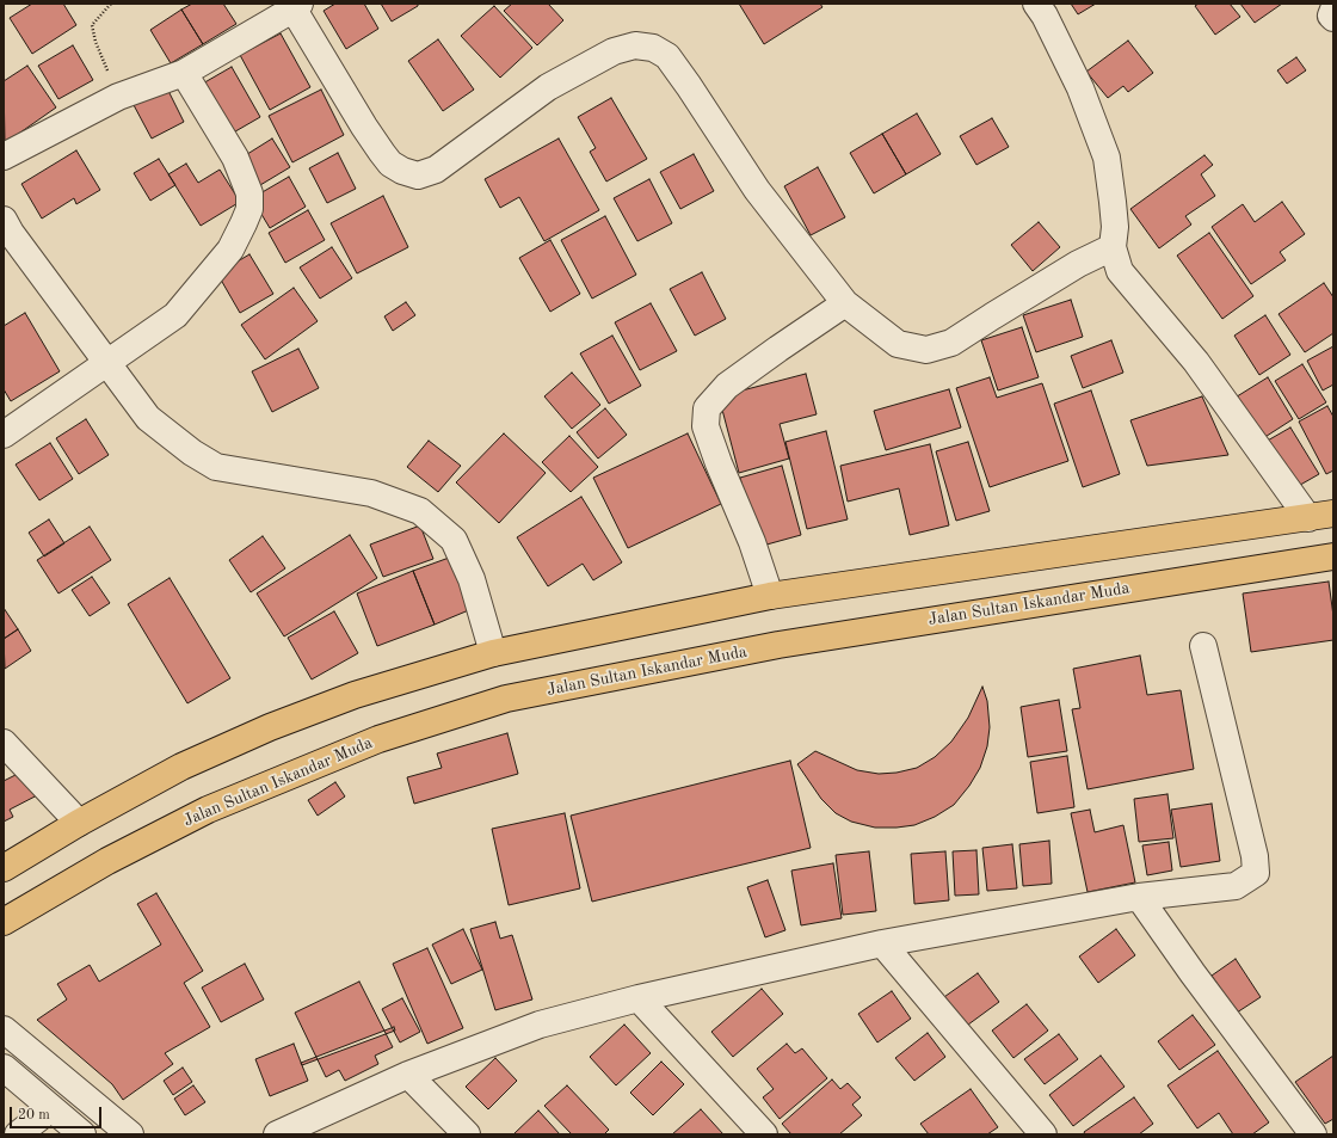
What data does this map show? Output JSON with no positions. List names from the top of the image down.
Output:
{
  "streets": {
    "highway": ["Jalan Sultan Iskandar Muda"]
  },
  "scale_bar": "20 m"
}
